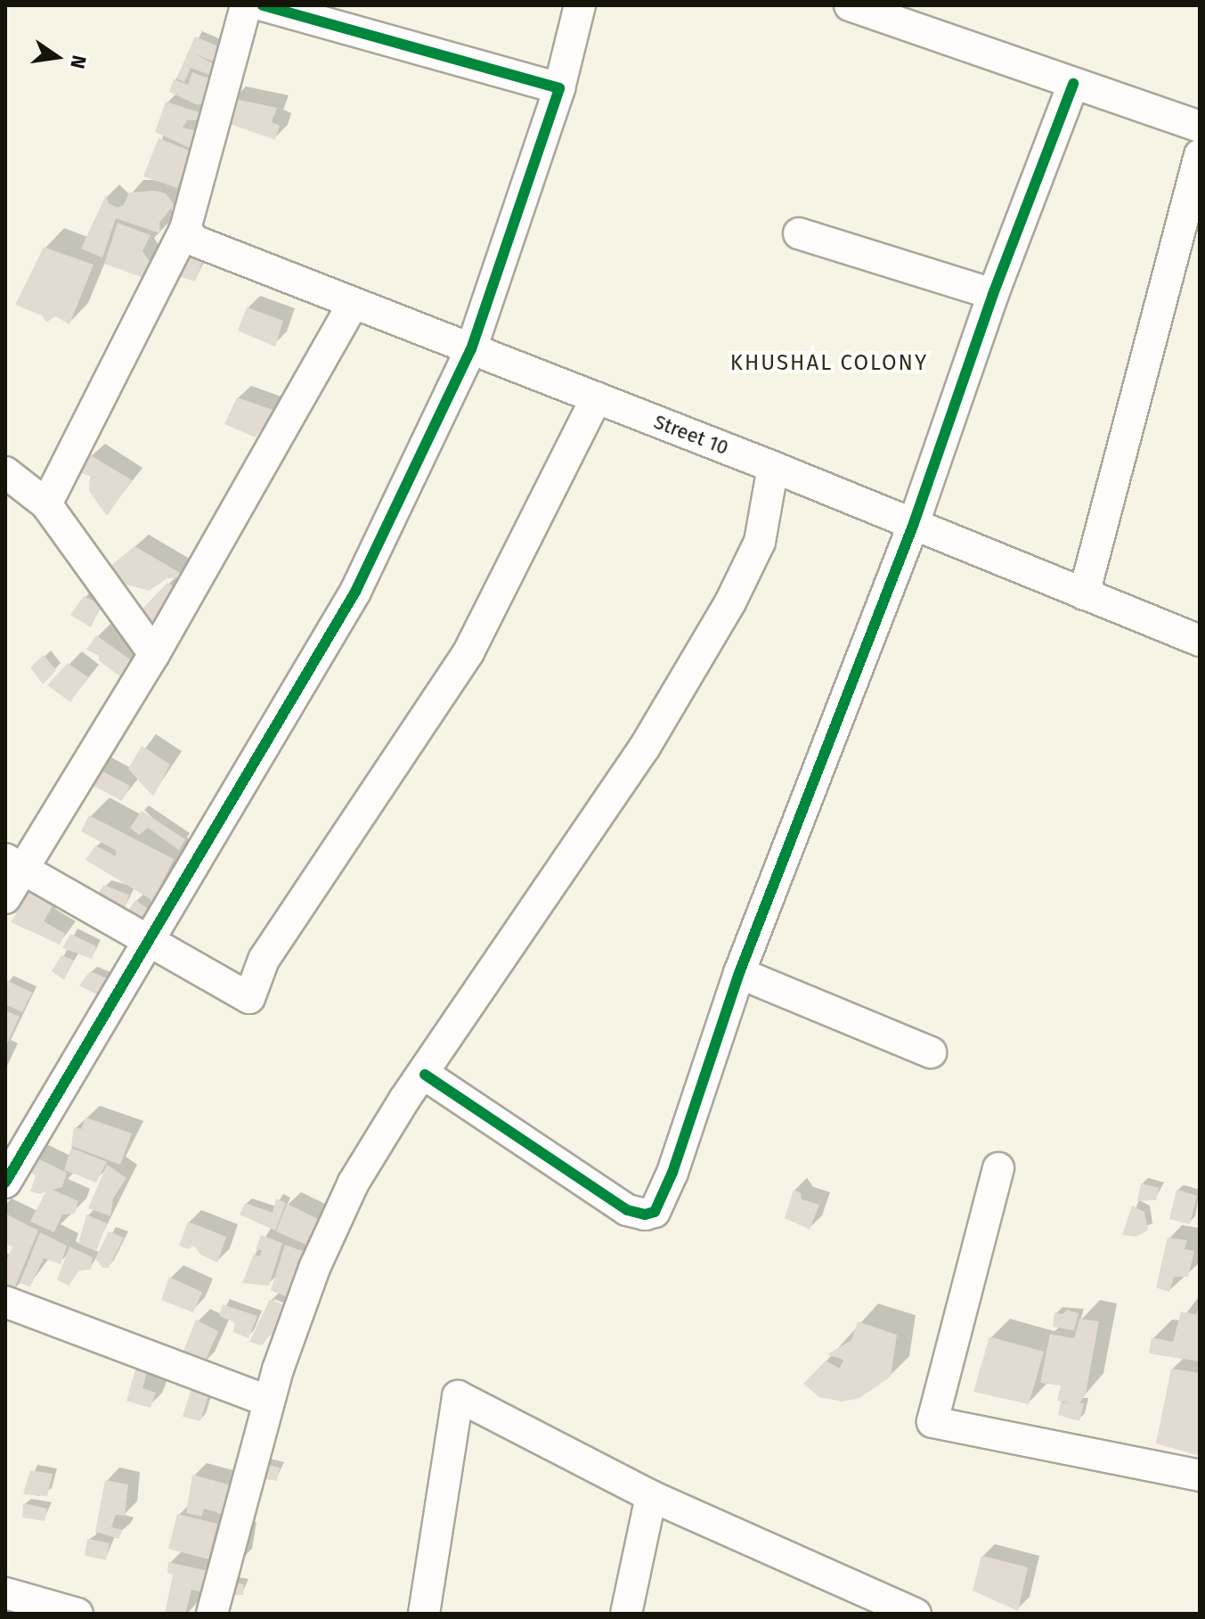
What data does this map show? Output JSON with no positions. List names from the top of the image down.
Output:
{
  "streets": {
    "street": ["Street 10"]
  },
  "districts": ["KHUSHAL COLONY"],
  "north": "right"
}
